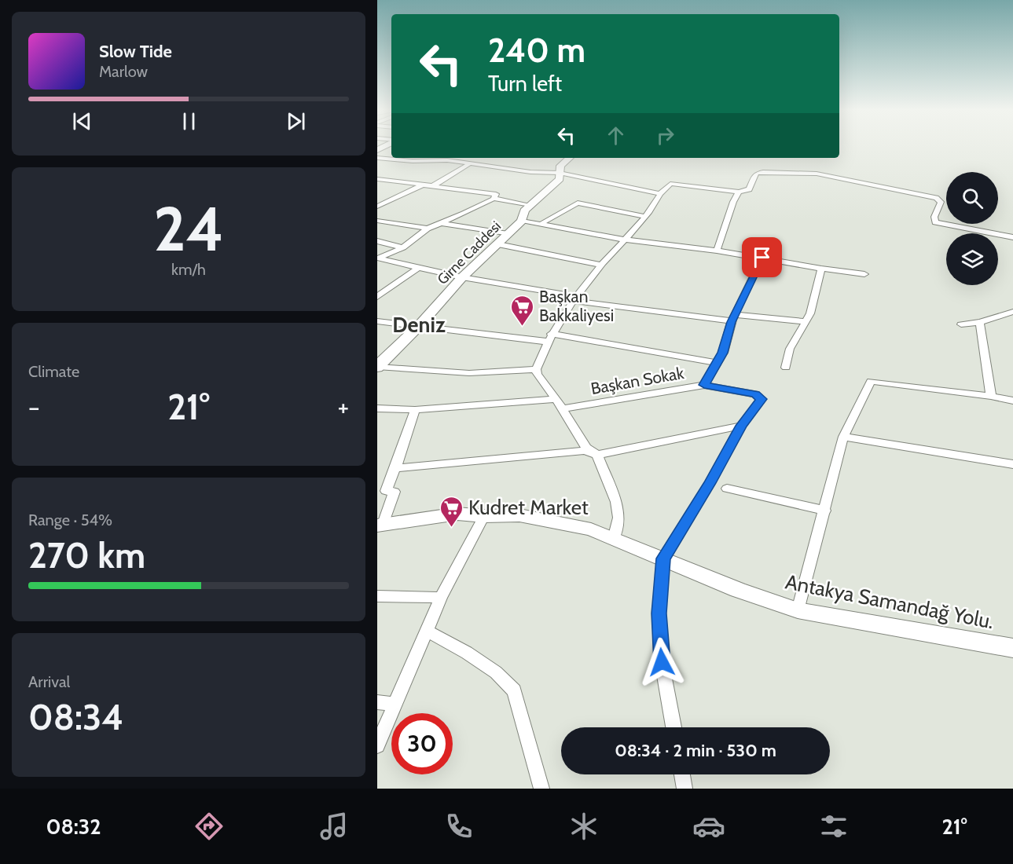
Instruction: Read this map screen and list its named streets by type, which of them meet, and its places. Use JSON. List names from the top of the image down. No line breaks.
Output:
{"streets":{"street":["Girne Caddesi","Başkan Sokak","Antakya Samandağ Yolu."]},"districts":["Deniz"],"places":{"supermarket":["Başkan Bakkaliyesi","Kudret Market"]},"page":{"turn":["240 m","Turn left"],"song":["Slow Tide","Marlow"],"tile":[["24","km/h"],"Climate",["Range · 54%","270 km"],["Arrival","08:34"]],"heat":["−","21°","+"],"limit":"30","trip":"08:34 · 2 min · 530 m","tabs":["08:32","21°"]}}
